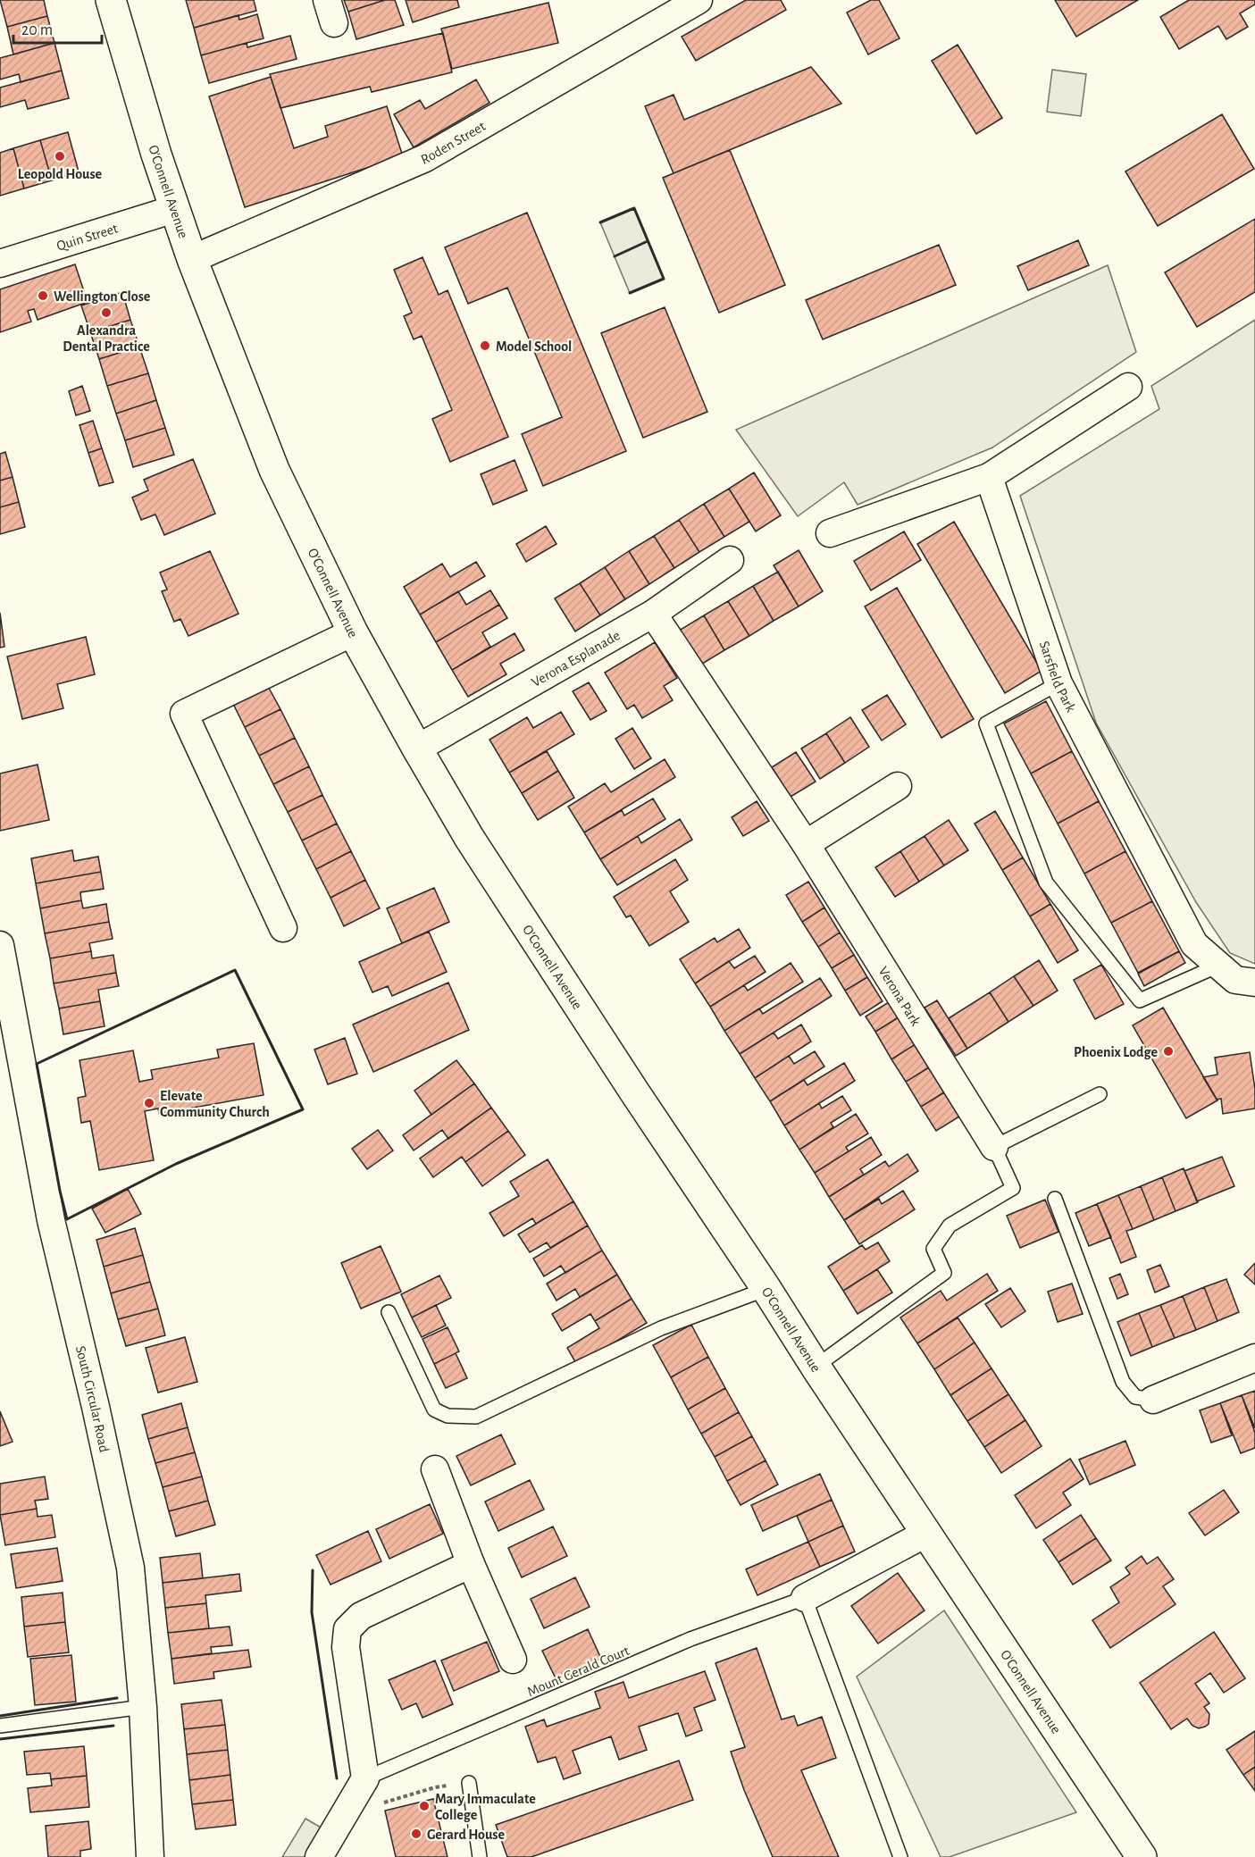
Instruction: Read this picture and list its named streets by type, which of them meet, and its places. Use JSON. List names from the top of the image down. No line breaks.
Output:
{"streets":{"main road":["O'Connell Avenue"],"street":["Roden Street","Quin Street","Verona Esplanade","Sarsfield Park","Verona Park","South Circular Road"],"lane":["Mount Gerald Court"]},"crossings":[["Roden Street","O'Connell Avenue"],["O'Connell Avenue","Quin Street"],["O'Connell Avenue","Verona Esplanade"],["O'Connell Avenue","Verona Park"],["Verona Esplanade","Verona Park"]],"places":["Leopold House","Wellington Close","Alexandra Dental Practice","Model School","Phoenix Lodge","Elevate Community Church","Mary Immaculate College","Gerard House"],"scale_bar":"20 m"}
